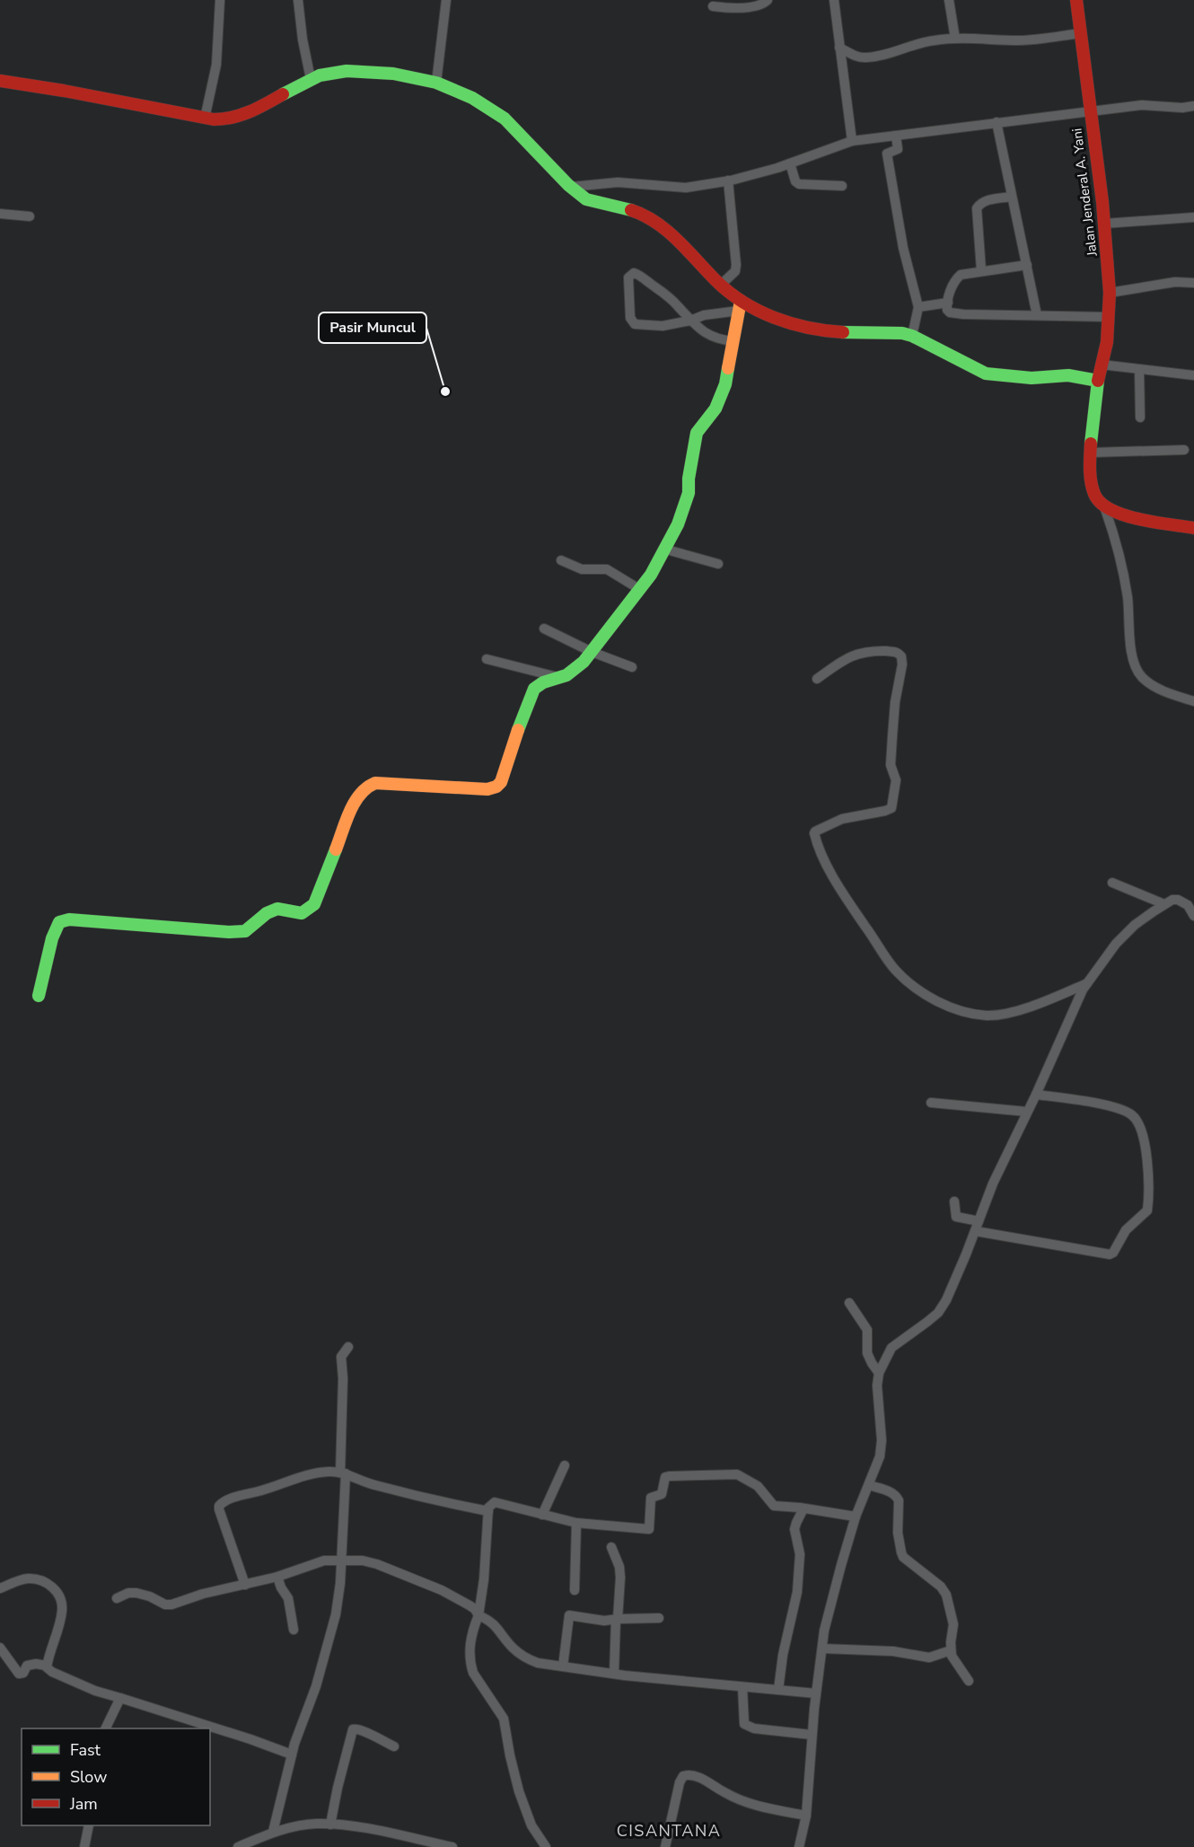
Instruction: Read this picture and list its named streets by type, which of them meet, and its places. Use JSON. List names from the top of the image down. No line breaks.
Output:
{"streets":{"main road":["Jalan Jenderal A. Yani"]},"districts":["CISANTANA"],"places":["Pasir Muncul"],"legend":["Fast","Slow","Jam"]}
